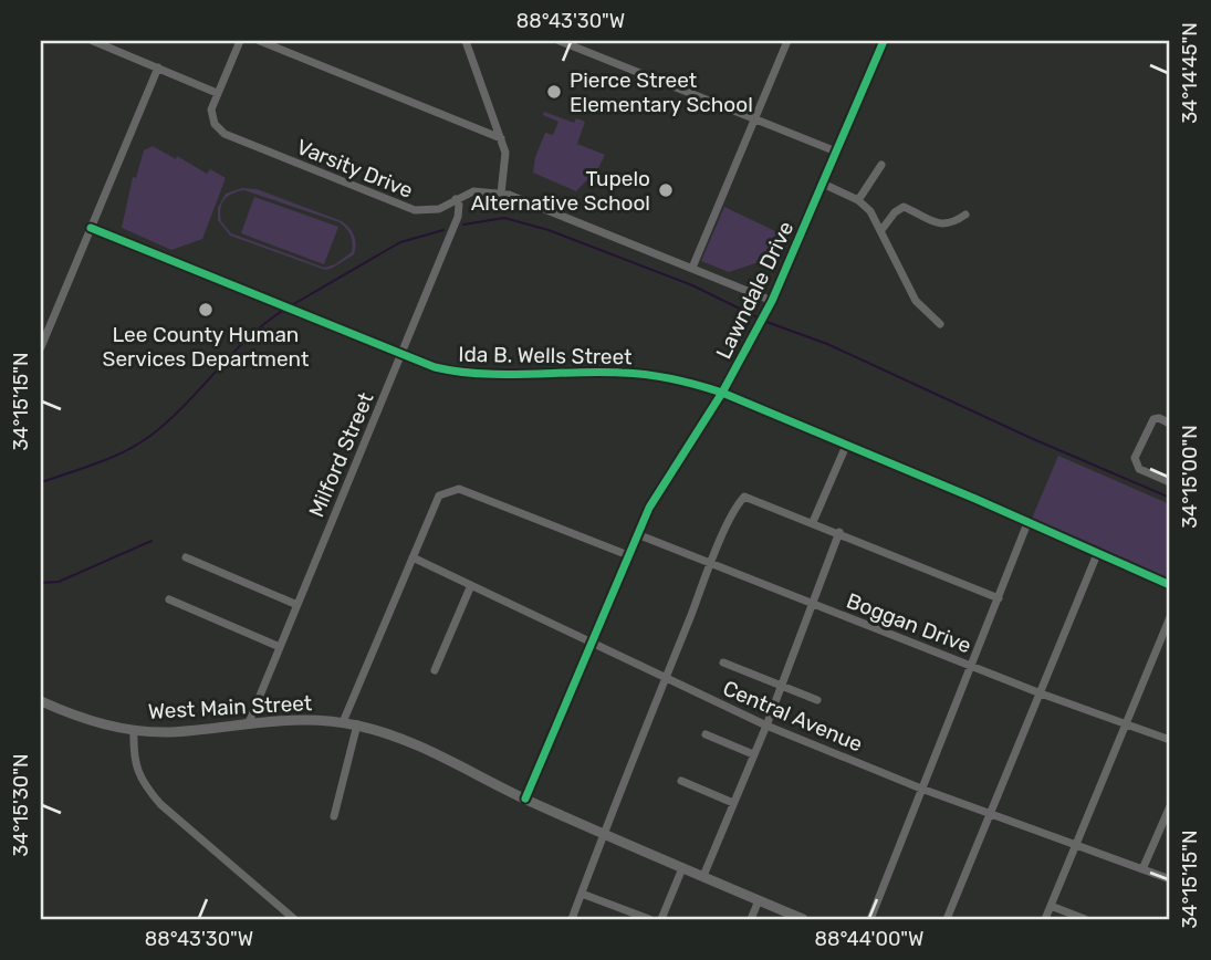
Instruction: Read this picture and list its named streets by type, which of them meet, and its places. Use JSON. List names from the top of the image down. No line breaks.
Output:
{"streets":{"main road":["West Main Street"],"street":["Varsity Drive","Lawndale Drive","Ida B. Wells Street","Milford Street","Boggan Drive","Central Avenue"]},"crossings":[["Varsity Drive","Lawndale Drive"],["Varsity Drive","Milford Street"],["Lawndale Drive","Ida B. Wells Street"],["Lawndale Drive","Boggan Drive"],["Lawndale Drive","West Main Street"],["Lawndale Drive","Central Avenue"],["Ida B. Wells Street","Milford Street"],["Milford Street","West Main Street"]],"places":["Pierce Street Elementary School","Tupelo Alternative School","Lee County Human Services Department"],"coordinates":["88°43'30\"W","34°14'45\"N","34°15'15\"N","34°15'00\"N","34°15'30\"N","88°44'00\"W"]}
